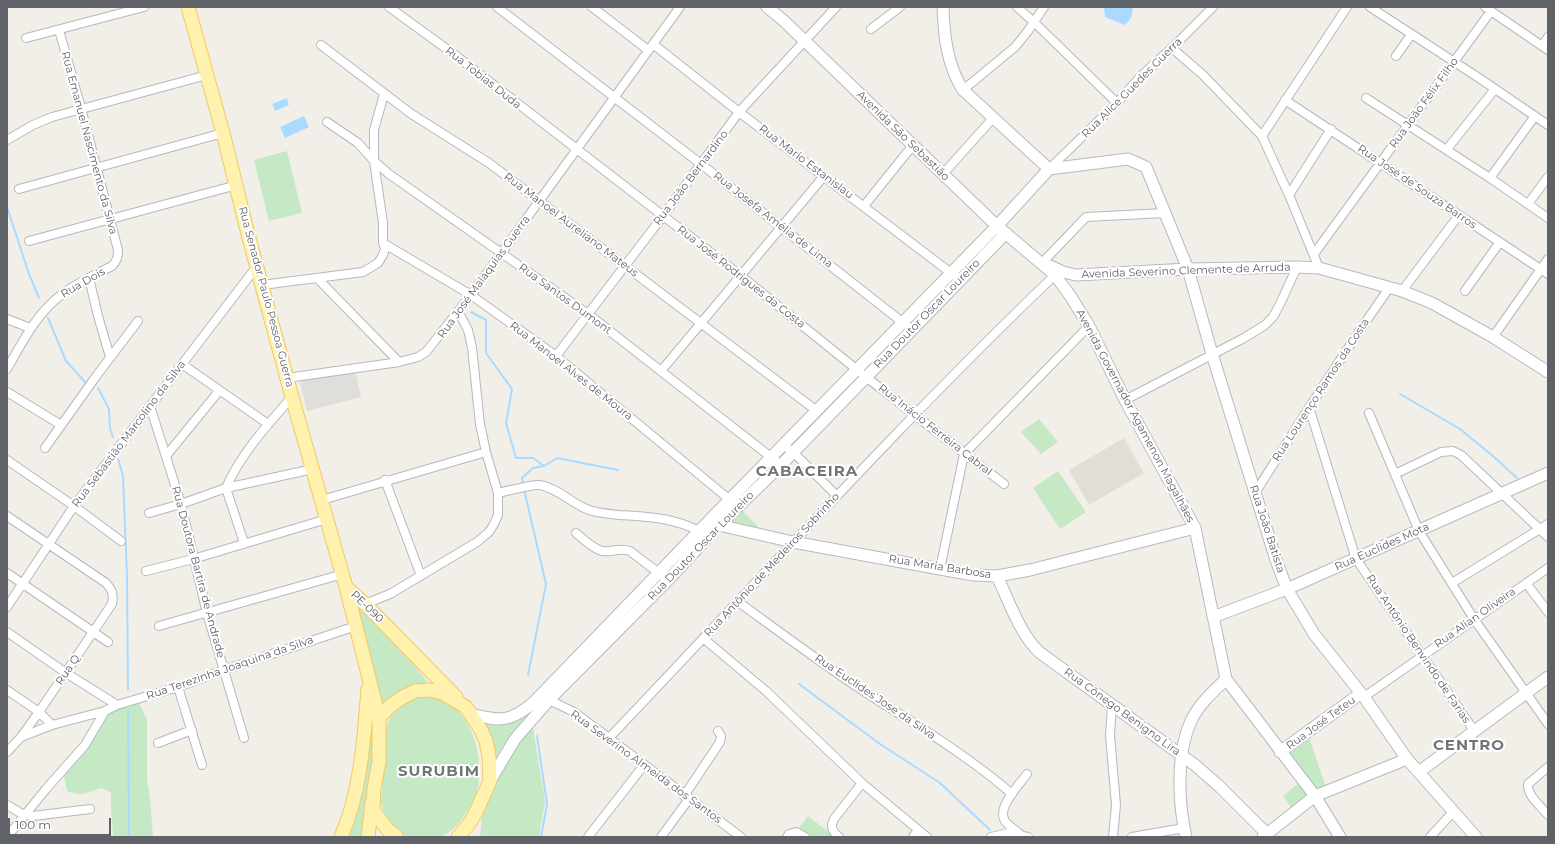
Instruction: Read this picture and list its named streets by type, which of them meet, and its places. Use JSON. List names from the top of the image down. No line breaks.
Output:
{"streets":{"main road":["Avenida São Sebastião","Avenida Severino Clemente de Arruda","Rua Senador Paulo Pessoa Guerra","Rua Doutor Oscar Loureiro","Avenida Governador Agamenon Magalhães","Rua João Batista","Rua Euclides Mota","Rua Maria Barbosa","PE-090","Rua Cônego Benigno Lira","Rua José Teteu"],"street":["Rua Tobias Duda","Rua Alice Guedes Guerra","Rua João Félix Filho","Rua Emanuel Nascimento da Silva","Rua Mario Estanislau","Rua João Bernardino","Rua José de Souza Barros","Rua Josefa Amélia de Lima","Rua Manoel Aureliano Mateus","Rua José Malaquias Guerra","Rua José Rodrigues da Costa","Rua Dois","Rua Santos Dumont","Rua Manoel Alves de Moura","Rua Lourenço Ramos da Costa","Rua Inácio Ferreira Cabral","Rua Sebastião Marcolino da Silva","Rua Antônio de Medeiros Sobrinho","Rua Doutora Bartira de Andrade","Rua Alian Oliveira","Rua Antônio Benvindo de Farias","Rua Terezinha Joaquina da Silva","Rua Q","Rua Euclides Jose da Silva","Rua Severino Almeida dos Santos"]},"crossings":[["Rua Tobias Duda","Rua José Malaquias Guerra"],["Rua Tobias Duda","Rua José Rodrigues da Costa"],["Rua Alice Guedes Guerra","Rua Doutor Oscar Loureiro"],["Rua Alice Guedes Guerra","Rua João Batista"],["Rua João Félix Filho","Rua José de Souza Barros"],["Avenida São Sebastião","Rua João Bernardino"],["Avenida São Sebastião","Avenida Severino Clemente de Arruda"],["Avenida São Sebastião","Rua Doutor Oscar Loureiro"],["Avenida São Sebastião","Avenida Governador Agamenon Magalhães"],["Rua Emanuel Nascimento da Silva","Rua Dois"],["Rua Mario Estanislau","Rua João Bernardino"],["Rua Mario Estanislau","Rua José Malaquias Guerra"],["Rua Mario Estanislau","Rua Doutor Oscar Loureiro"],["Rua João Bernardino","Rua Josefa Amélia de Lima"],["Rua João Bernardino","Rua Manoel Aureliano Mateus"],["Rua João Bernardino","Rua José Rodrigues da Costa"],["Rua João Bernardino","Rua Santos Dumont"],["Rua João Bernardino","Rua Manoel Alves de Moura"],["Rua Josefa Amélia de Lima","Rua José Malaquias Guerra"],["Rua Josefa Amélia de Lima","Rua Doutor Oscar Loureiro"],["Rua Manoel Aureliano Mateus","Rua José Malaquias Guerra"],["Rua Manoel Aureliano Mateus","Rua Doutor Oscar Loureiro"],["Avenida Severino Clemente de Arruda","Rua Lourenço Ramos da Costa"],["Avenida Severino Clemente de Arruda","Avenida Governador Agamenon Magalhães"],["Avenida Severino Clemente de Arruda","Rua João Batista"],["Rua José Malaquias Guerra","Rua José Rodrigues da Costa"],["Rua José Malaquias Guerra","Rua Senador Paulo Pessoa Guerra"],["Rua José Malaquias Guerra","Rua Santos Dumont"],["Rua José Malaquias Guerra","Rua Manoel Alves de Moura"],["Rua José Rodrigues da Costa","Rua Doutor Oscar Loureiro"],["Rua José Rodrigues da Costa","Rua Inácio Ferreira Cabral"],["Rua Senador Paulo Pessoa Guerra","Rua Sebastião Marcolino da Silva"],["Rua Senador Paulo Pessoa Guerra","PE-090"],["Rua Santos Dumont","Rua Doutor Oscar Loureiro"],["Rua Doutor Oscar Loureiro","Rua Manoel Alves de Moura"],["Rua Doutor Oscar Loureiro","Rua Inácio Ferreira Cabral"],["Rua Doutor Oscar Loureiro","Rua João Batista"],["Rua Doutor Oscar Loureiro","Rua Maria Barbosa"],["Rua Doutor Oscar Loureiro","PE-090"],["Rua Doutor Oscar Loureiro","Rua Severino Almeida dos Santos"],["Rua Lourenço Ramos da Costa","Rua João Batista"],["Rua Lourenço Ramos da Costa","Rua Antônio Benvindo de Farias"],["Avenida Governador Agamenon Magalhães","Rua Euclides Mota"],["Avenida Governador Agamenon Magalhães","Rua Antônio de Medeiros Sobrinho"],["Avenida Governador Agamenon Magalhães","Rua Maria Barbosa"],["Avenida Governador Agamenon Magalhães","Rua José Teteu"],["Rua Inácio Ferreira Cabral","Rua Antônio de Medeiros Sobrinho"],["Rua Sebastião Marcolino da Silva","Rua Doutora Bartira de Andrade"],["Rua Sebastião Marcolino da Silva","Rua Q"],["Rua João Batista","Rua Euclides Mota"],["Rua João Batista","Rua Alian Oliveira"],["Rua João Batista","Rua José Teteu"],["Rua Euclides Mota","Rua Antônio Benvindo de Farias"],["Rua Antônio de Medeiros Sobrinho","Rua Maria Barbosa"],["Rua Antônio de Medeiros Sobrinho","Rua Euclides Jose da Silva"],["Rua Antônio de Medeiros Sobrinho","Rua Severino Almeida dos Santos"],["Rua Maria Barbosa","Rua Cônego Benigno Lira"],["Rua Doutora Bartira de Andrade","Rua Terezinha Joaquina da Silva"],["PE-090","Rua Terezinha Joaquina da Silva"],["Rua Alian Oliveira","Rua Antônio Benvindo de Farias"],["Rua Alian Oliveira","Rua José Teteu"],["Rua Terezinha Joaquina da Silva","Rua Q"]],"districts":["CABACEIRA","CENTRO","SURUBIM"],"scale_bar":"100 m"}
